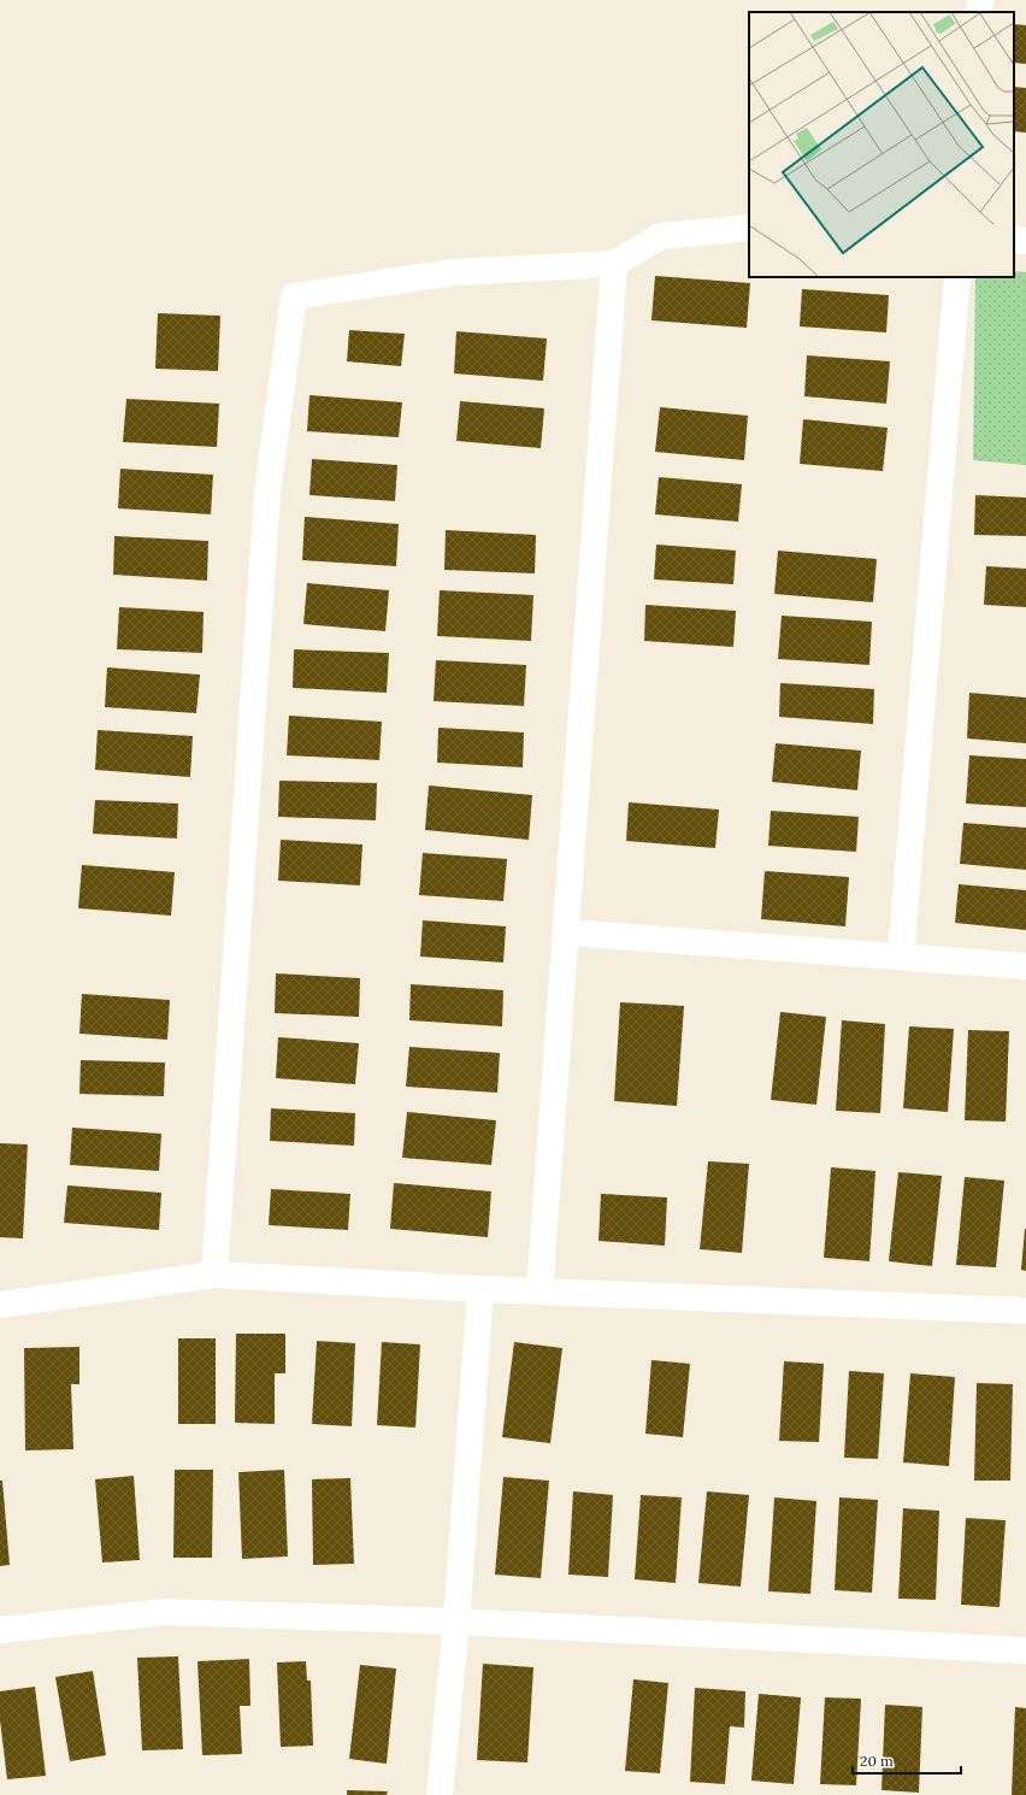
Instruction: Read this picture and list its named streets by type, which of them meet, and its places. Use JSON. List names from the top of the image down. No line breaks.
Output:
{"scale_bar":"20 m"}
